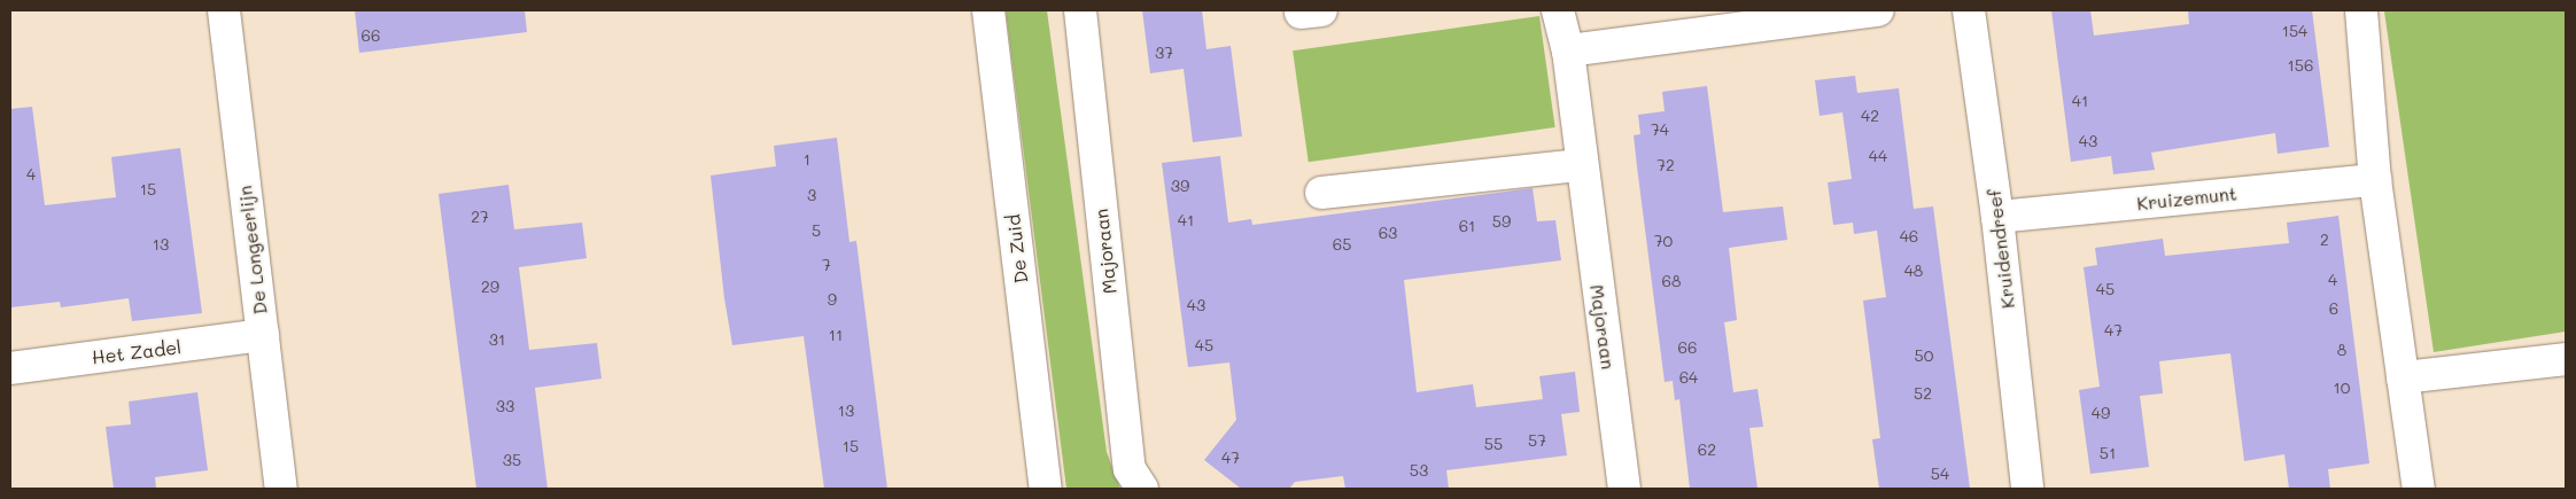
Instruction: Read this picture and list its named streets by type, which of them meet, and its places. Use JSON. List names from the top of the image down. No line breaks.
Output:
{"streets":{"street":["Kruizemunt","De Zuid","Kruidendreef","De Longeerlijn","Majoraan","Het Zadel"]},"crossings":[["Kruizemunt","Kruidendreef"],["De Longeerlijn","Het Zadel"]],"house_numbers":["154","66","37","156","41","42","74","43","44","1","72","4","39","15","3","27","41","59","61","5","63","46","2","70","13","65","7","48","4","68","29","45","9","43","6","47","11","31","45","66","8","50","64","10","52","33","13","49","57","55","15","62","51","47","35","53","54"]}
